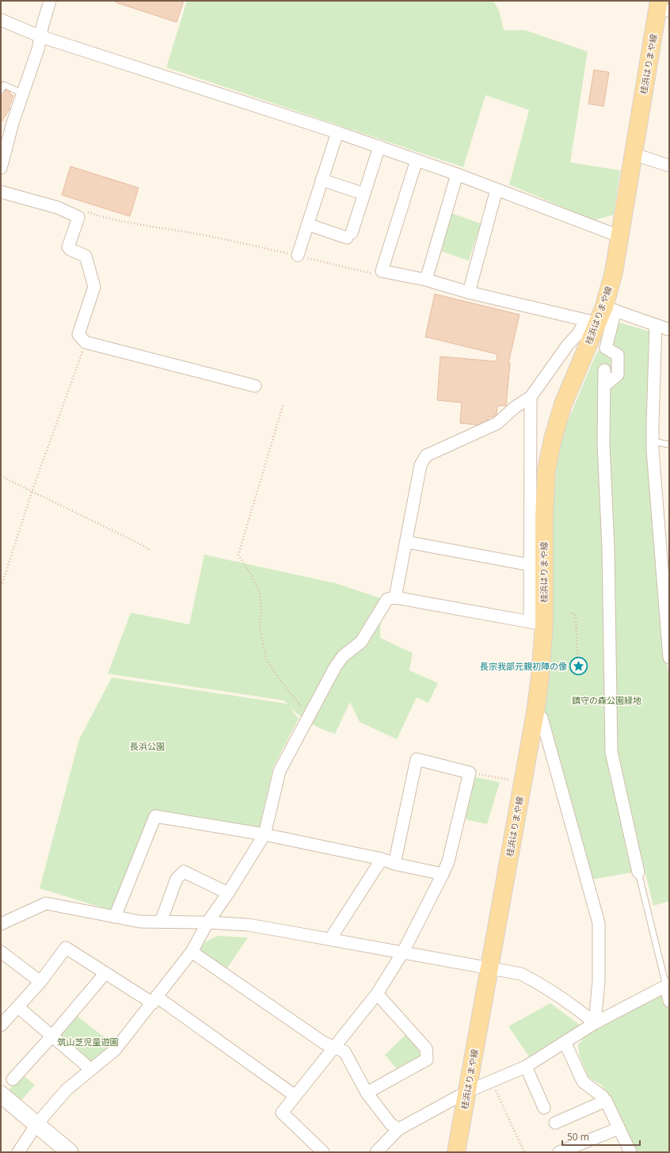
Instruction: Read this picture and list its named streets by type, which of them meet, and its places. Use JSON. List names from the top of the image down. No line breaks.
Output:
{"streets":{"main road":["桂浜はりまや線"]},"parks":["鎮守の森公園緑地","長浜公園","筑山芝児童遊園"],"places":{"place":["長宗我部元親初陣の像"]},"scale_bar":"50 m"}
